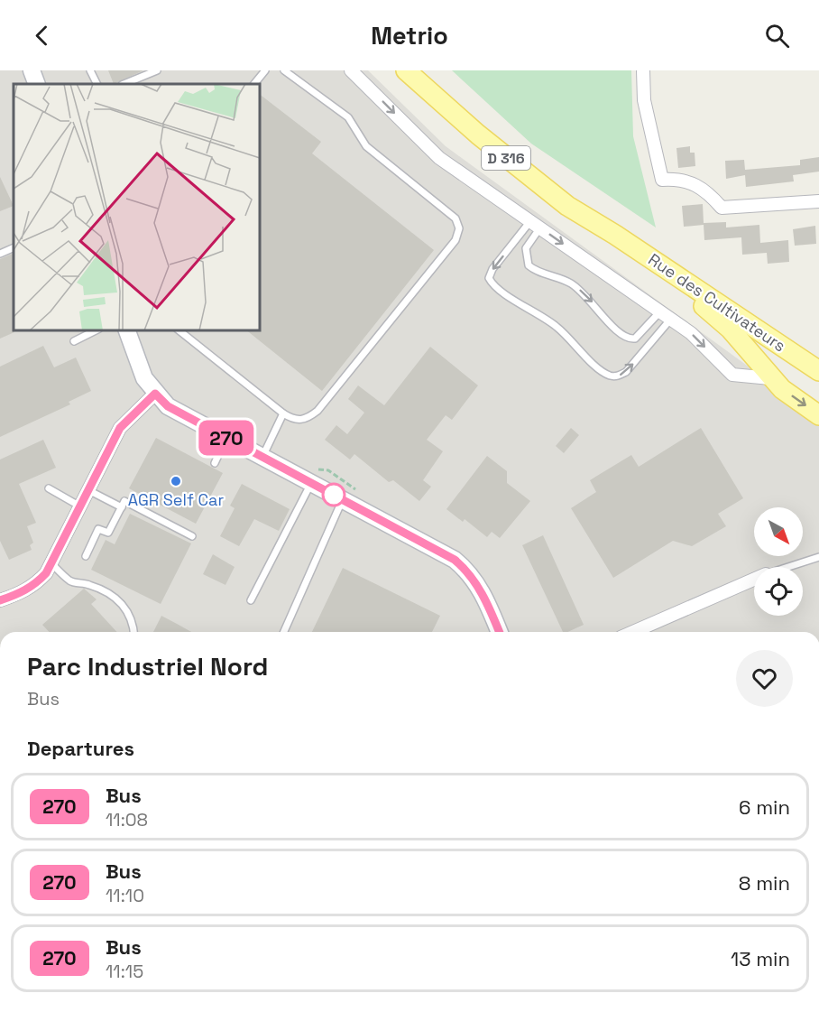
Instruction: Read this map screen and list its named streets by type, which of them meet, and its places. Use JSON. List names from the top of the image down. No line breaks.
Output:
{"streets":{"main road":["D 316","Rue des Cultivateurs"]},"places":["AGR Self Car"],"lines":["bus line 270"],"north":"bottom right","page":{"header":"Metrio","on_map":"270","heading":[["Parc Industriel Nord","Bus"],"Departures"],"list":[{"mark":"270","name":"Bus","note":"11:08","value":"6 min"},{"mark":"270","name":"Bus","note":"11:10","value":"8 min"},{"mark":"270","name":"Bus","note":"11:15","value":"13 min"}]}}
